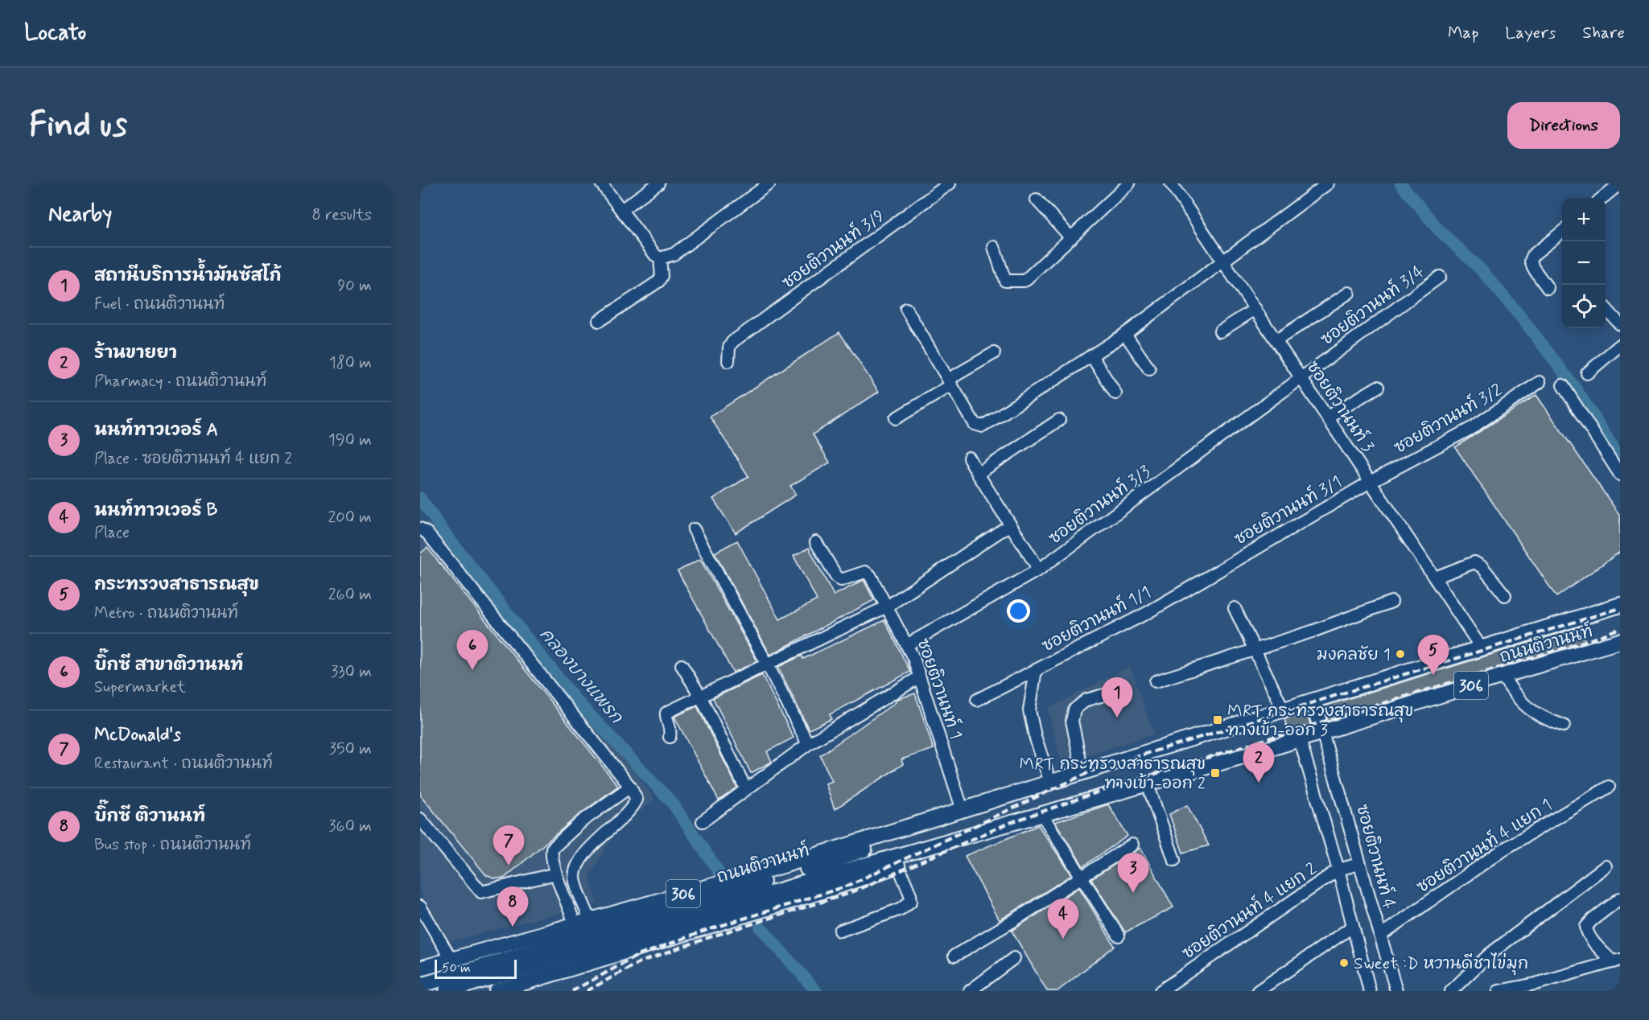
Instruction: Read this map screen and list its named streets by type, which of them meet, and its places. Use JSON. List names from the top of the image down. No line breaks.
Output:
{"streets":{"main road":["ถนนติวานนท์","306"],"street":["ซอยติวานนท์ 3/9","ซอยติวานนท์ 3/4","ซอยติวานนท์ 3","ซอยติวานนท์ 3/2","ซอยติวานนท์ 3/3","ซอยติวานนท์ 3/1","ซอยติวานนท์ 1/1","ซอยติวานนท์ 1","ซอยติวานนท์ 4 แยก 1","ซอยติวานนท์ 4","ซอยติวานนท์ 4 แยก 2"]},"crossings":[["ซอยติวานนท์ 3/4","ซอยติวานนท์ 3"],["ซอยติวานนท์ 3/4","ซอยติวานนท์ 3/3"],["ซอยติวานนท์ 3","ซอยติวานนท์ 3/2"],["ซอยติวานนท์ 3","ซอยติวานนท์ 3/3"],["ซอยติวานนท์ 3","ซอยติวานนท์ 3/1"],["ซอยติวานนท์ 3","ถนนติวานนท์"],["ซอยติวานนท์ 3/2","ซอยติวานนท์ 3/1"],["ซอยติวานนท์ 3/3","ซอยติวานนท์ 1"],["ซอยติวานนท์ 3/1","ซอยติวานนท์ 1/1"],["ซอยติวานนท์ 1/1","ถนนติวานนท์"],["ถนนติวานนท์","ซอยติวานนท์ 1"],["ถนนติวานนท์","ซอยติวานนท์ 4"],["ซอยติวานนท์ 4 แยก 1","ซอยติวานนท์ 4"],["ซอยติวานนท์ 4","ซอยติวานนท์ 4 แยก 2"]],"water":["คลองบางแพรก"],"places":{"other":["มงคลชัย 1","Sweet :D หวานดีชาไข่มุก"],"transit":["MRT กระทรวงสาธารณสุข ทางเข้า-ออก 3","MRT กระทรวงสาธารณสุข ทางเข้า-ออก 2"]},"scale_bar":"50 m","page":{"header":"Locato","nav":["Map","Layers","Share"],"buttons":"Directions","title":"Find us","heading":["Nearby","8 results"],"map_buttons":["+","−"],"list":[{"mark":"1","name":"สถานีบริการน้ำมันซัสโก้","note":"Fuel · ถนนติวานนท์","value":"90 m"},{"mark":"2","name":"ร้านขายยา","note":"Pharmacy · ถนนติวานนท์","value":"180 m"},{"mark":"3","name":"นนท์ทาวเวอร์ A","note":"Place · ซอยติวานนท์ 4 แยก 2","value":"190 m"},{"mark":"4","name":"นนท์ทาวเวอร์ B","note":"Place","value":"200 m"},{"mark":"5","name":"กระทรวงสาธารณสุข","note":"Metro · ถนนติวานนท์","value":"260 m"},{"mark":"6","name":"บิ๊กซี สาขาติวานนท์","note":"Supermarket","value":"330 m"},{"mark":"7","name":"McDonald's","note":"Restaurant · ถนนติวานนท์","value":"350 m"},{"mark":"8","name":"บิ๊กซี ติวานนท์","note":"Bus stop · ถนนติวานนท์","value":"360 m"}],"pins":["6","5","1","2","7","3","8","4"],"scale":"50 m"}}
